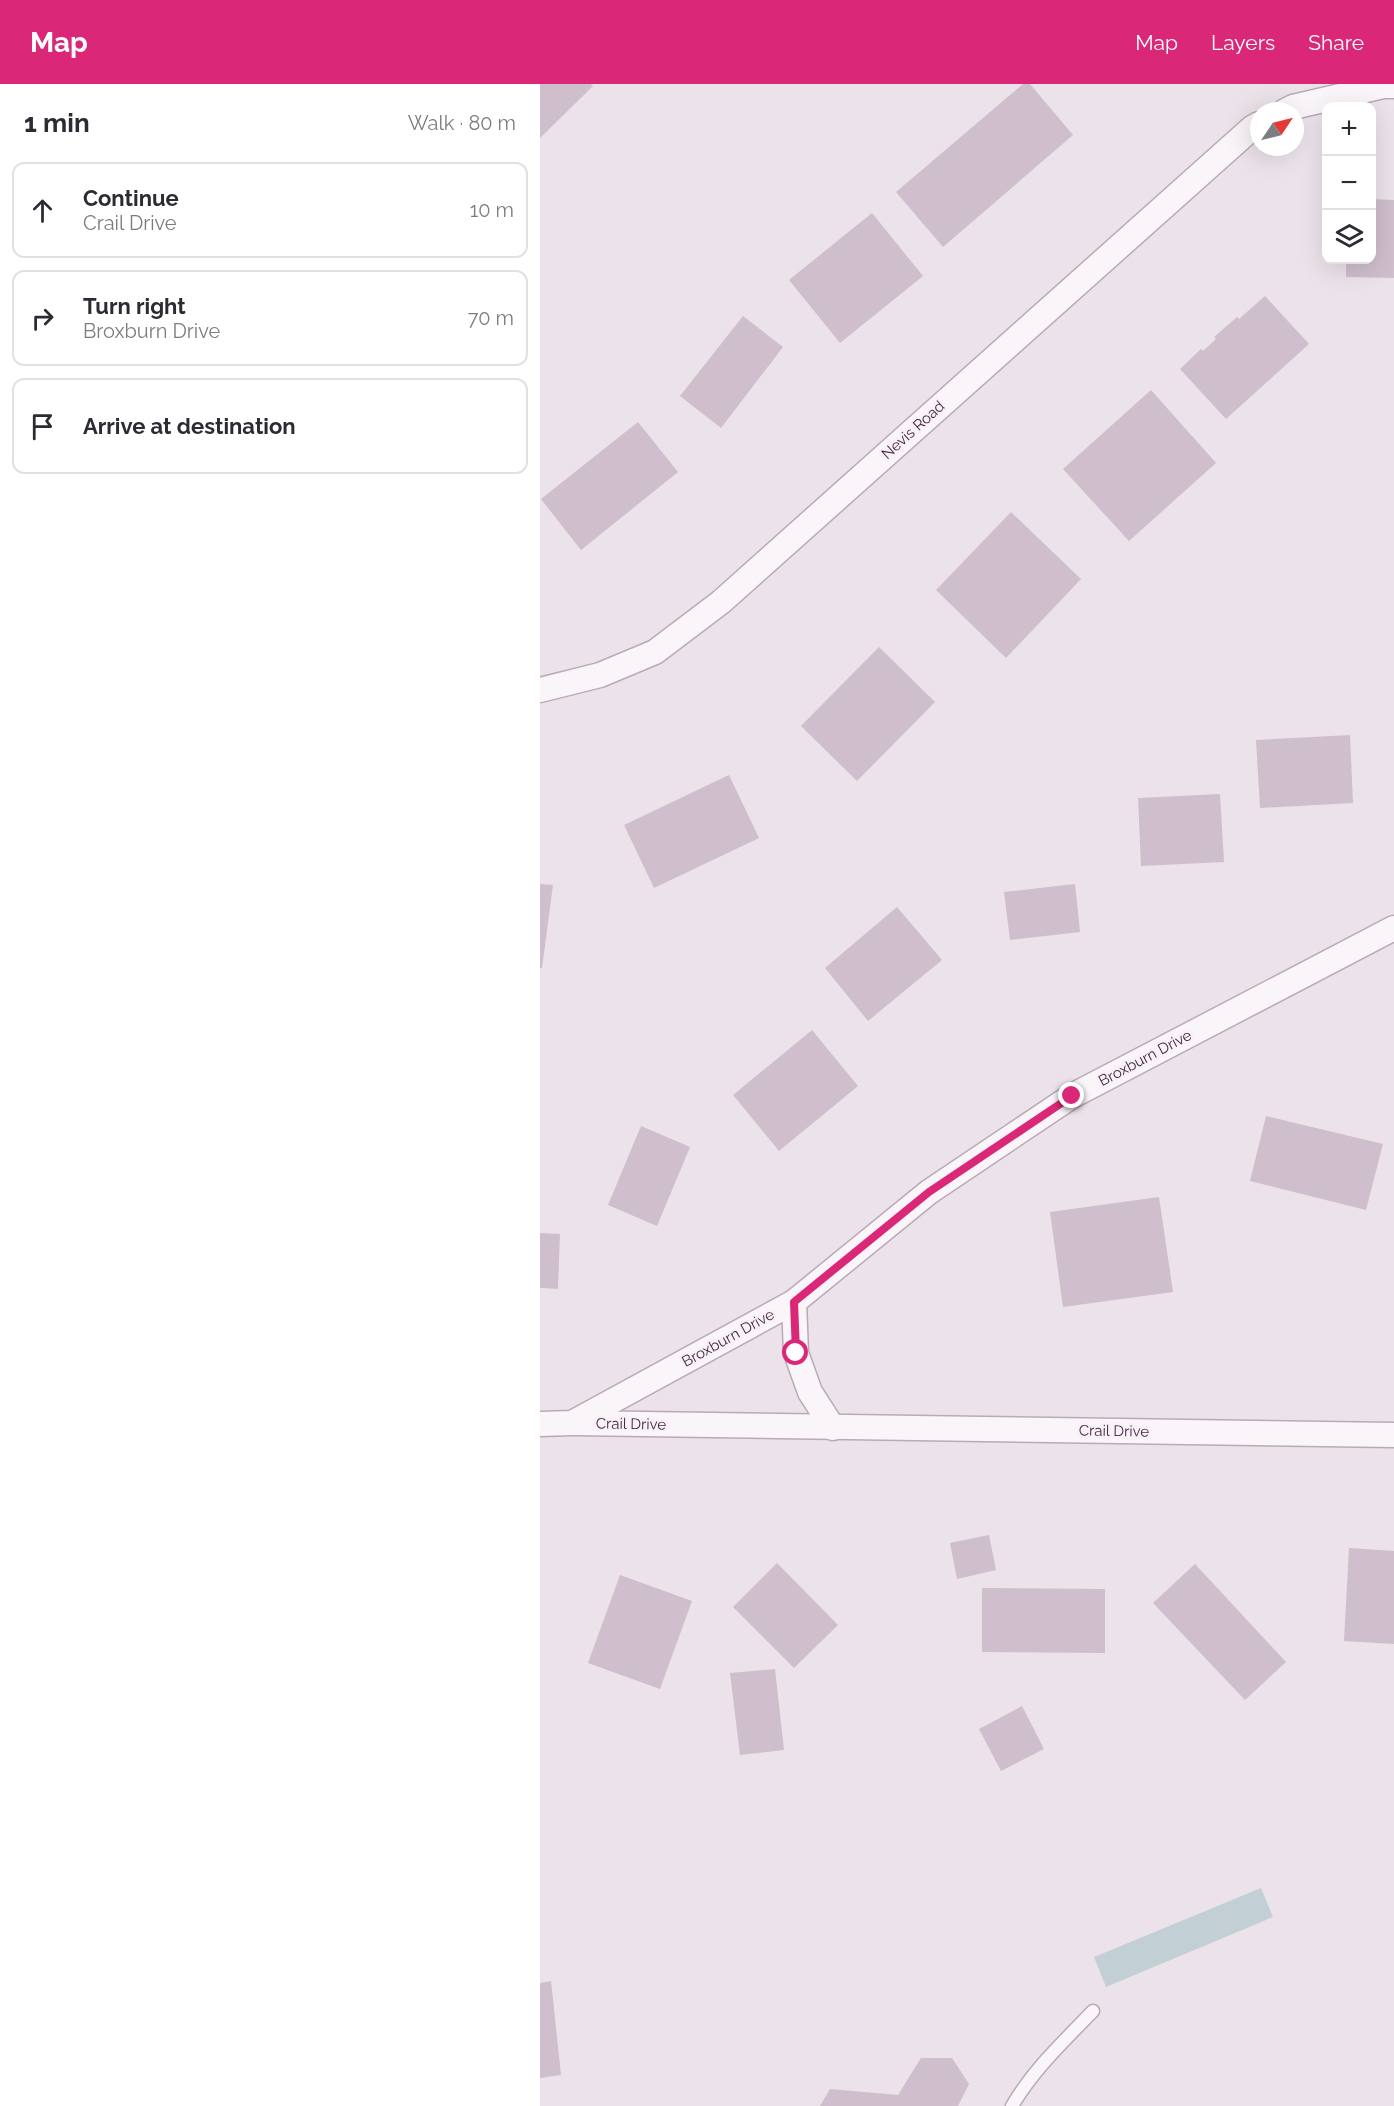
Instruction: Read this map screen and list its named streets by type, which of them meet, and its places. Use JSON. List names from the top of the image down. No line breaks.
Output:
{"streets":{"street":["Nevis Road","Broxburn Drive","Crail Drive"]},"crossings":[["Broxburn Drive","Crail Drive"]],"north":"top right","page":{"header":"Map","nav":["Map","Layers","Share"],"heading":["1 min","Walk · 80 m"],"map_buttons":["+","−"],"list":[["Continue","Crail Drive","10 m"],["Turn right","Broxburn Drive","70 m"],"Arrive at destination"]}}
